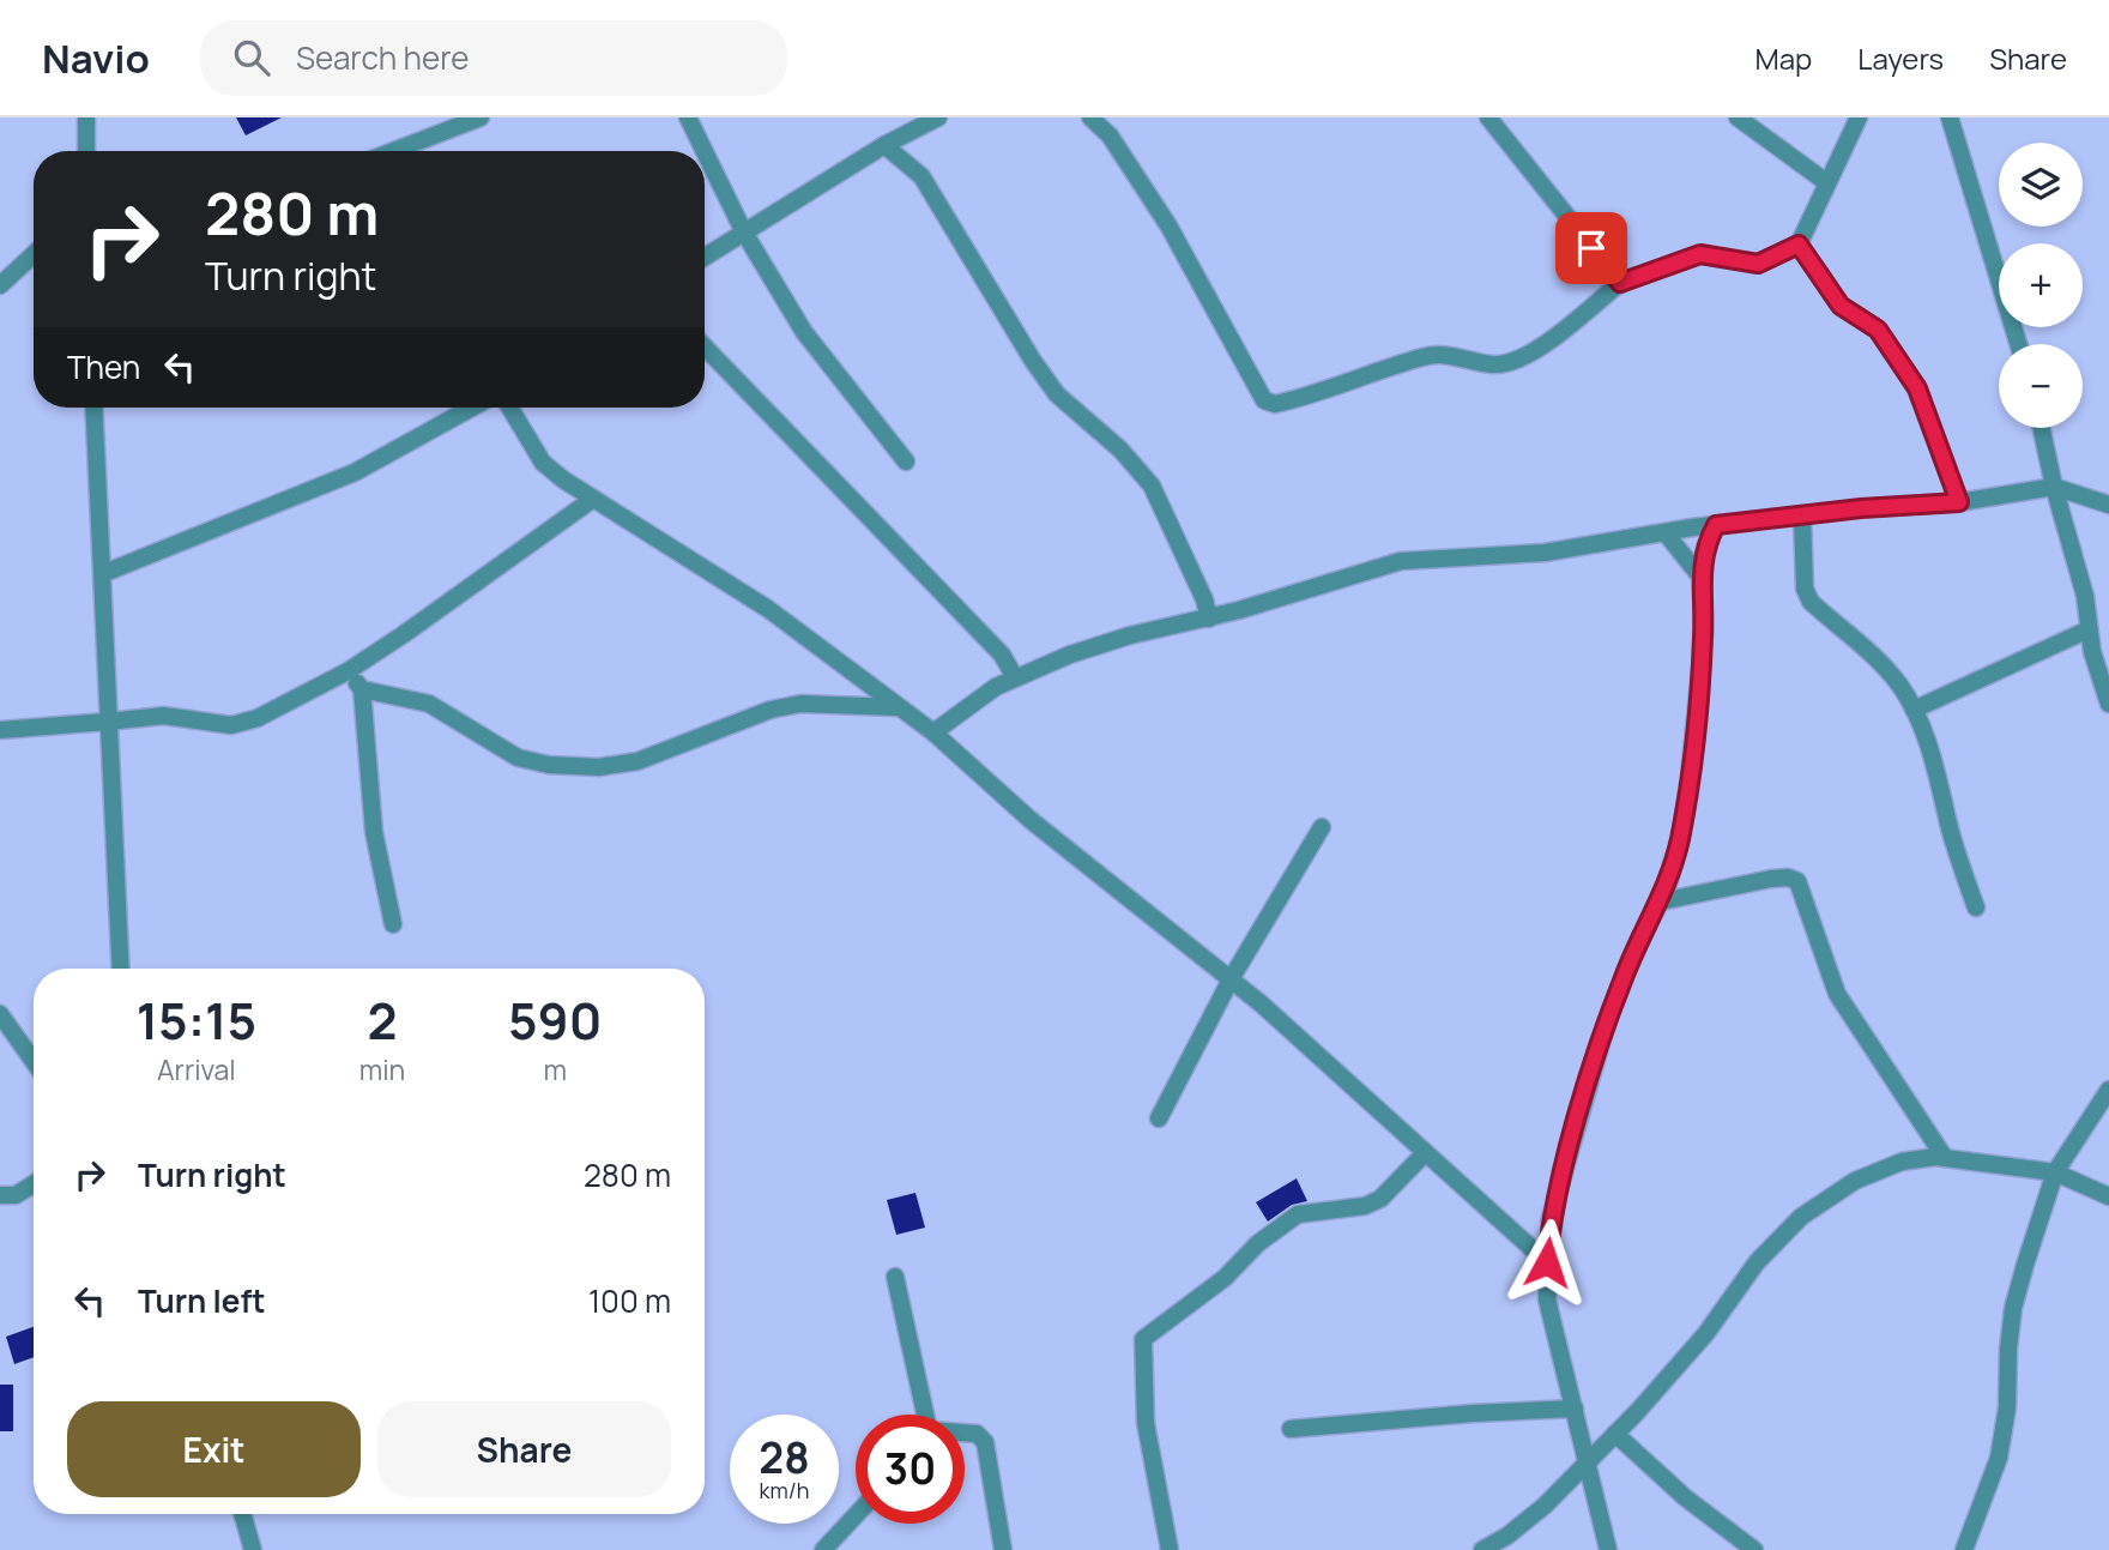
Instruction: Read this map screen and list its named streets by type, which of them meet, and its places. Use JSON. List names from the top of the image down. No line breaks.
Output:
{"page":{"header":"Navio","search":"Search here","nav":["Map","Layers","Share"],"map_buttons":["+","−"],"turn":["280 m","Turn right"],"then":"Then","eta":["15:15","Arrival","2","min","590","m"],"list":[{"name":"Turn right","value":"280 m"},{"name":"Turn left","value":"100 m"}],"buttons":["Exit","Share"],"speed":"28 km/h","limit":"30"}}
